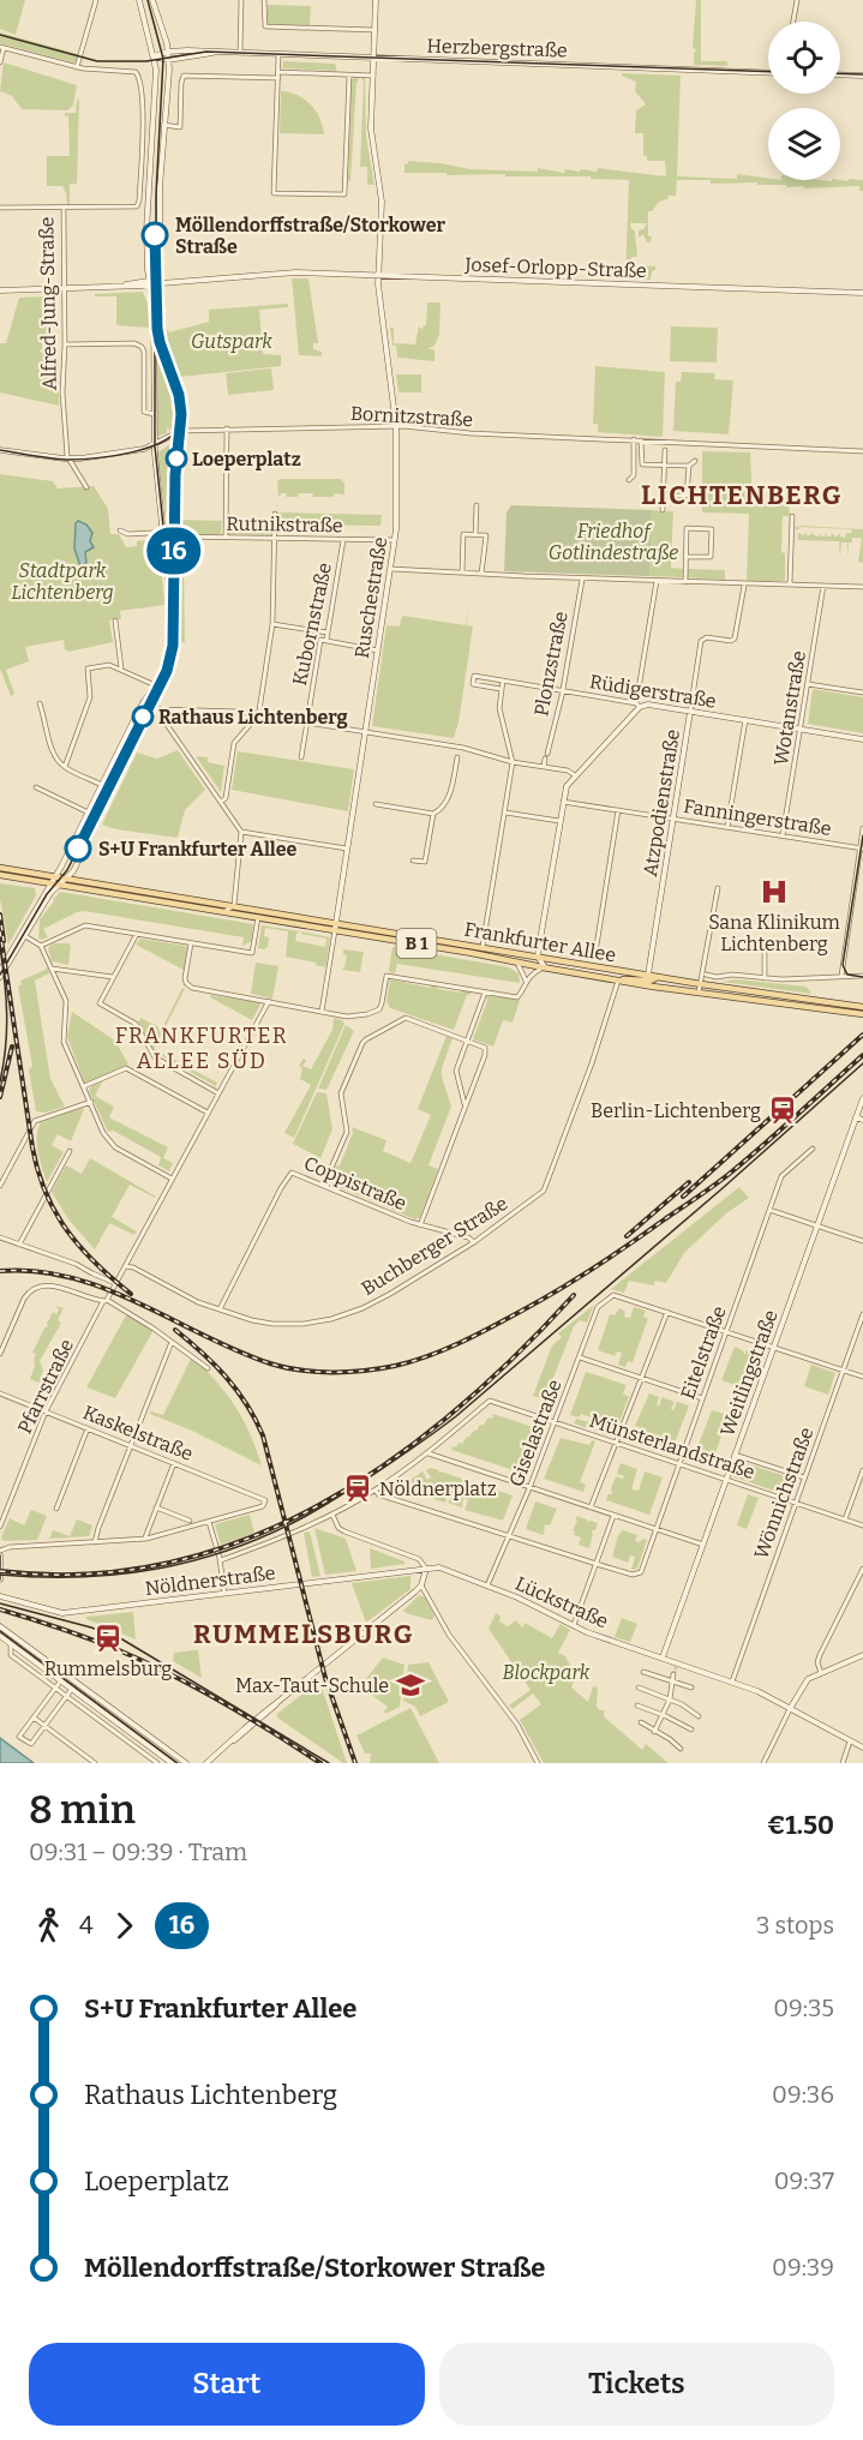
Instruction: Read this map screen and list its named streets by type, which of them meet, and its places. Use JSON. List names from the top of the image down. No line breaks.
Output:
{"streets":{"main road":["Frankfurter Allee","B 1"],"street":["Herzbergstraße","Josef-Orlopp-Straße","Alfred-Jung-Straße","Bornitzstraße","Rutnikstraße","Ruschestraße","Kubornstraße","Plonzstraße","Rüdigerstraße","Wotanstraße","Atzpodienstraße","Fanningerstraße","Coppistraße","Buchberger Straße","Eitelstraße","Weitlingstraße","Pfarrstraße","Kaskelstraße","Giselastraße","Münsterlandstraße","Wönnichstraße","Nöldnerstraße","Lückstraße"]},"crossings":[["Herzbergstraße","Ruschestraße"],["Josef-Orlopp-Straße","Alfred-Jung-Straße"],["Josef-Orlopp-Straße","Ruschestraße"],["Bornitzstraße","Ruschestraße"],["Rutnikstraße","Ruschestraße"],["Rutnikstraße","Kubornstraße"],["Ruschestraße","Frankfurter Allee"],["Plonzstraße","Rüdigerstraße"],["Rüdigerstraße","Wotanstraße"],["Rüdigerstraße","Atzpodienstraße"],["Wotanstraße","Fanningerstraße"],["Atzpodienstraße","Fanningerstraße"],["Atzpodienstraße","Frankfurter Allee"],["Frankfurter Allee","Buchberger Straße"],["Coppistraße","Buchberger Straße"],["Buchberger Straße","Pfarrstraße"],["Eitelstraße","Münsterlandstraße"],["Weitlingstraße","Münsterlandstraße"],["Weitlingstraße","Lückstraße"],["Pfarrstraße","Kaskelstraße"],["Giselastraße","Münsterlandstraße"],["Giselastraße","Lückstraße"],["Münsterlandstraße","Wönnichstraße"],["Wönnichstraße","Lückstraße"],["Nöldnerstraße","Lückstraße"]],"districts":["LICHTENBERG","FRANKFURTER ALLEE SÜD","RUMMELSBURG"],"parks":["Gutspark","Friedhof Gotlindestraße","Stadtpark Lichtenberg","Blockpark"],"places":{"other":["Möllendorffstraße/Storkower Straße","Loeperplatz","Rathaus Lichtenberg","S+U Frankfurter Allee"],"hospital":["Sana Klinikum Lichtenberg"],"station":["Berlin-Lichtenberg","Nöldnerplatz","Rummelsburg"],"school or university":["Max-Taut-Schule"]},"lines":["tram line 16"],"page":{"on_map":"16","heading":["8 min","09:31 – 09:39 · Tram","€1.50"],"legs":["4","16","3 stops"],"list":[{"name":"S+U Frankfurter Allee","value":"09:35"},{"name":"Rathaus Lichtenberg","value":"09:36"},{"name":"Loeperplatz","value":"09:37"},{"name":"Möllendorffstraße/Storkower Straße","value":"09:39"}],"buttons":["Start","Tickets"]}}
